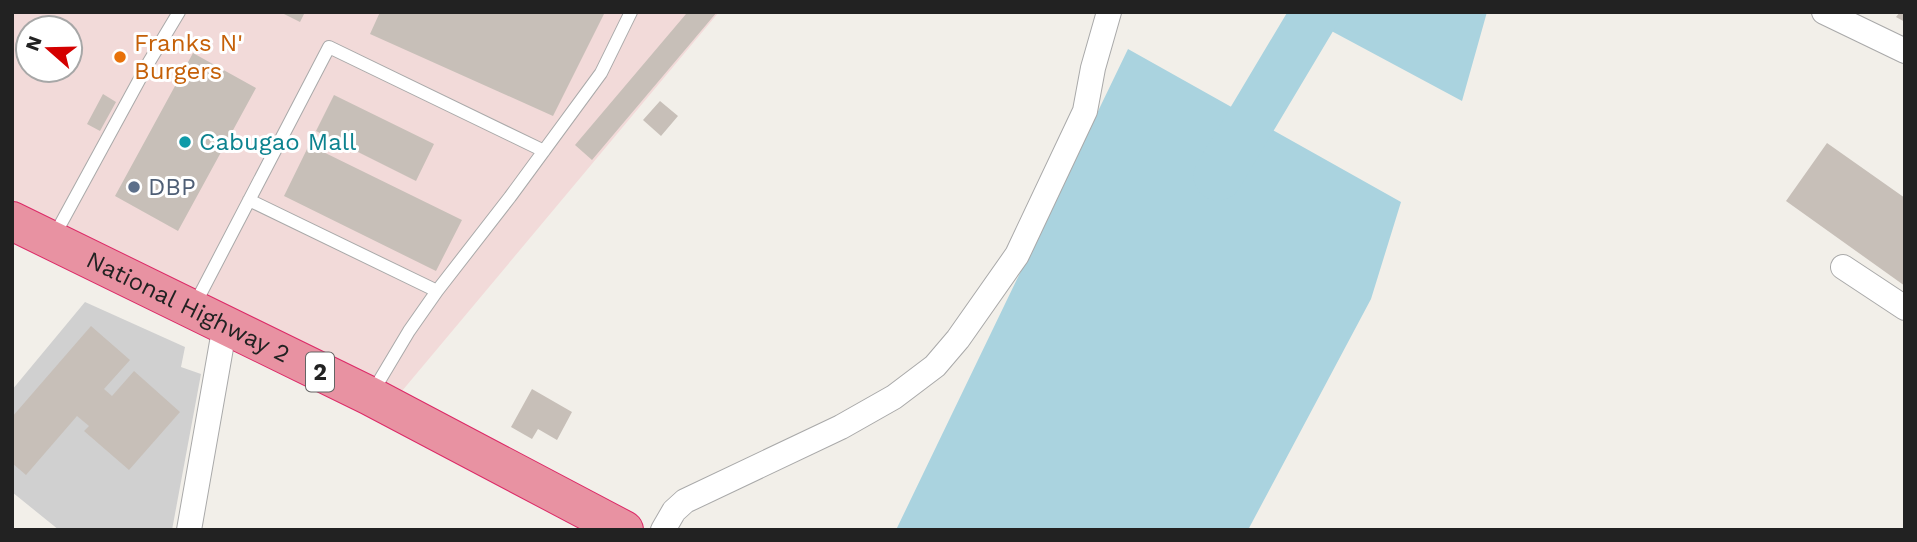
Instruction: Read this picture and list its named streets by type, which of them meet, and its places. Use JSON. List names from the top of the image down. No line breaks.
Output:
{"streets":{"highway":["National Highway 2","2"]},"places":["Franks N' Burgers","Cabugao Mall","DBP"],"north":"left"}
